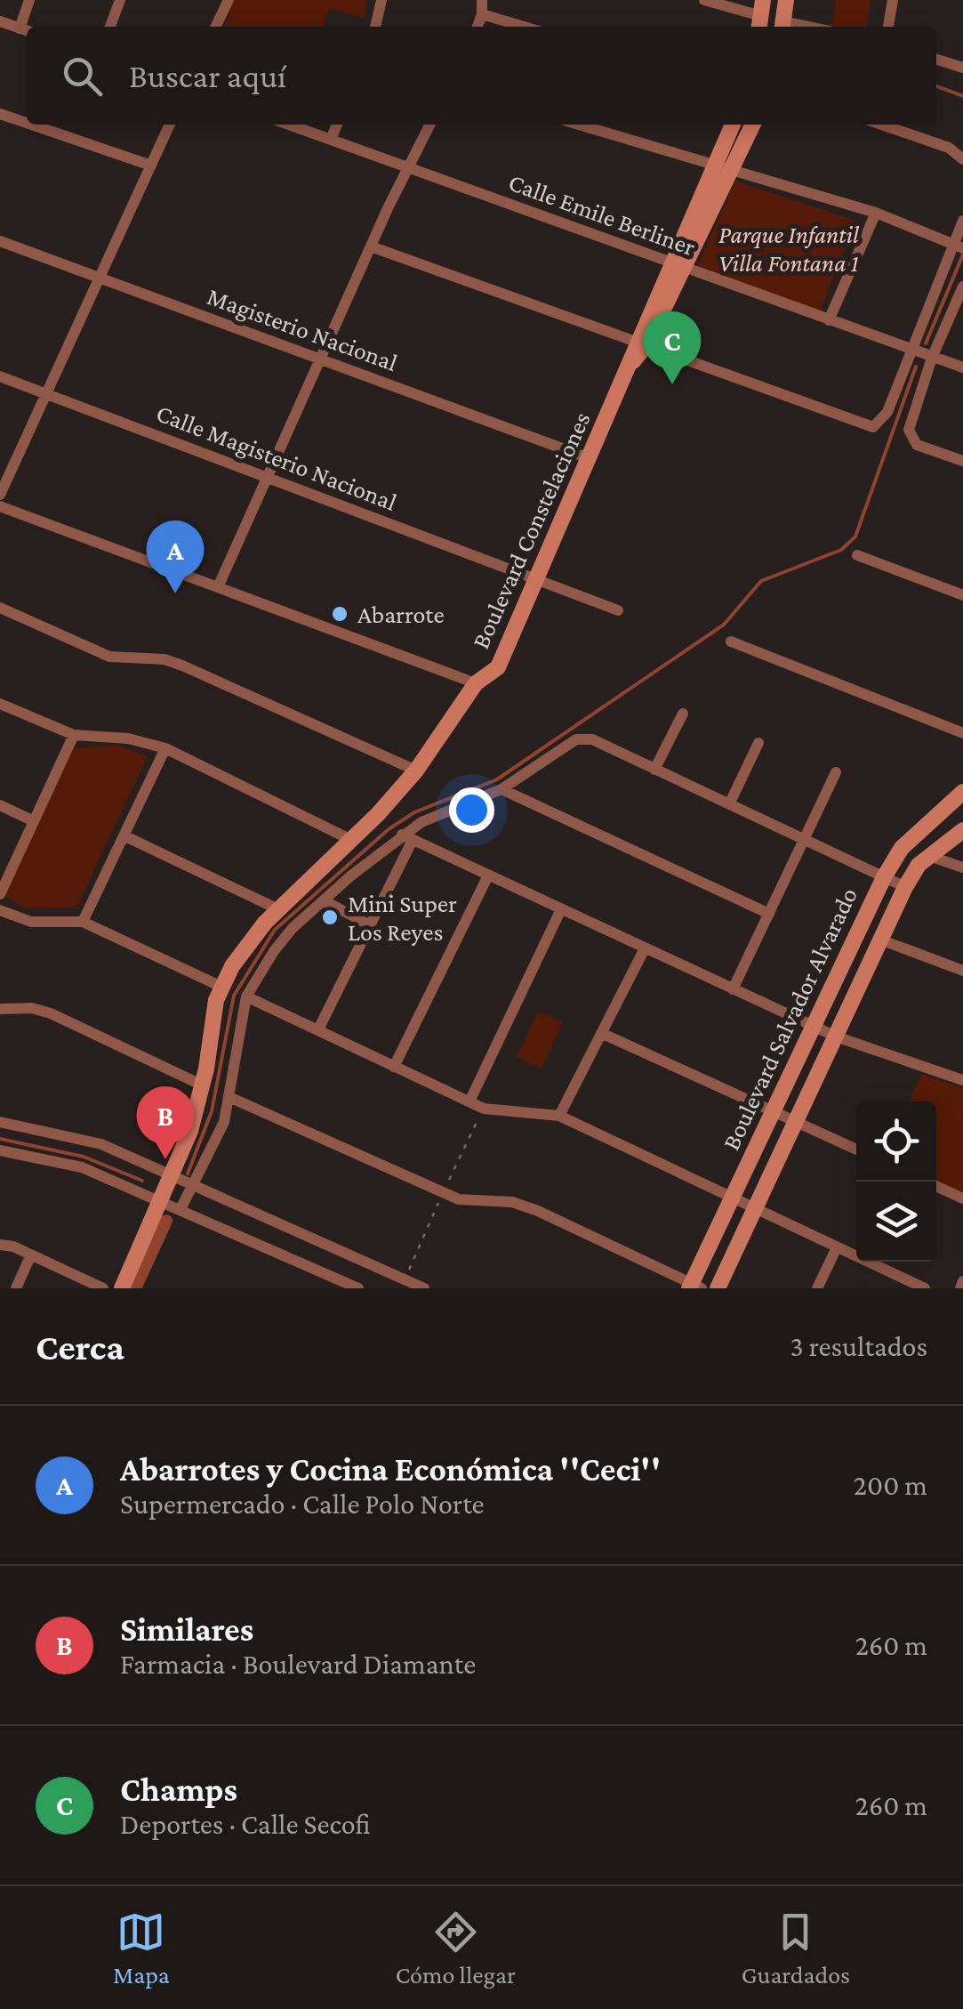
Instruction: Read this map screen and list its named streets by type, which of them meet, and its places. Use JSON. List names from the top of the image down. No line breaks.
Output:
{"streets":{"street":["Calle Emile Berliner","Magisterio Nacional","Calle Magisterio Nacional","Boulevard Constelaciones","Boulevard Salvador Alvarado"]},"crossings":[["Calle Emile Berliner","Boulevard Constelaciones"],["Magisterio Nacional","Boulevard Constelaciones"],["Calle Magisterio Nacional","Boulevard Constelaciones"]],"parks":["Parque Infantil Villa Fontana 1"],"places":["Abarrote","Mini Super Los Reyes"],"page":{"search":"Buscar aquí","pins":["C","A","B"],"heading":["Cerca","3 resultados"],"list":[{"mark":"A","name":"Abarrotes y Cocina Económica ''Ceci''","note":"Supermercado · Calle Polo Norte","value":"200 m"},{"mark":"B","name":"Similares","note":"Farmacia · Boulevard Diamante","value":"260 m"},{"mark":"C","name":"Champs","note":"Deportes · Calle Secofi","value":"260 m"}],"nav":["Mapa","Cómo llegar","Guardados"]}}
